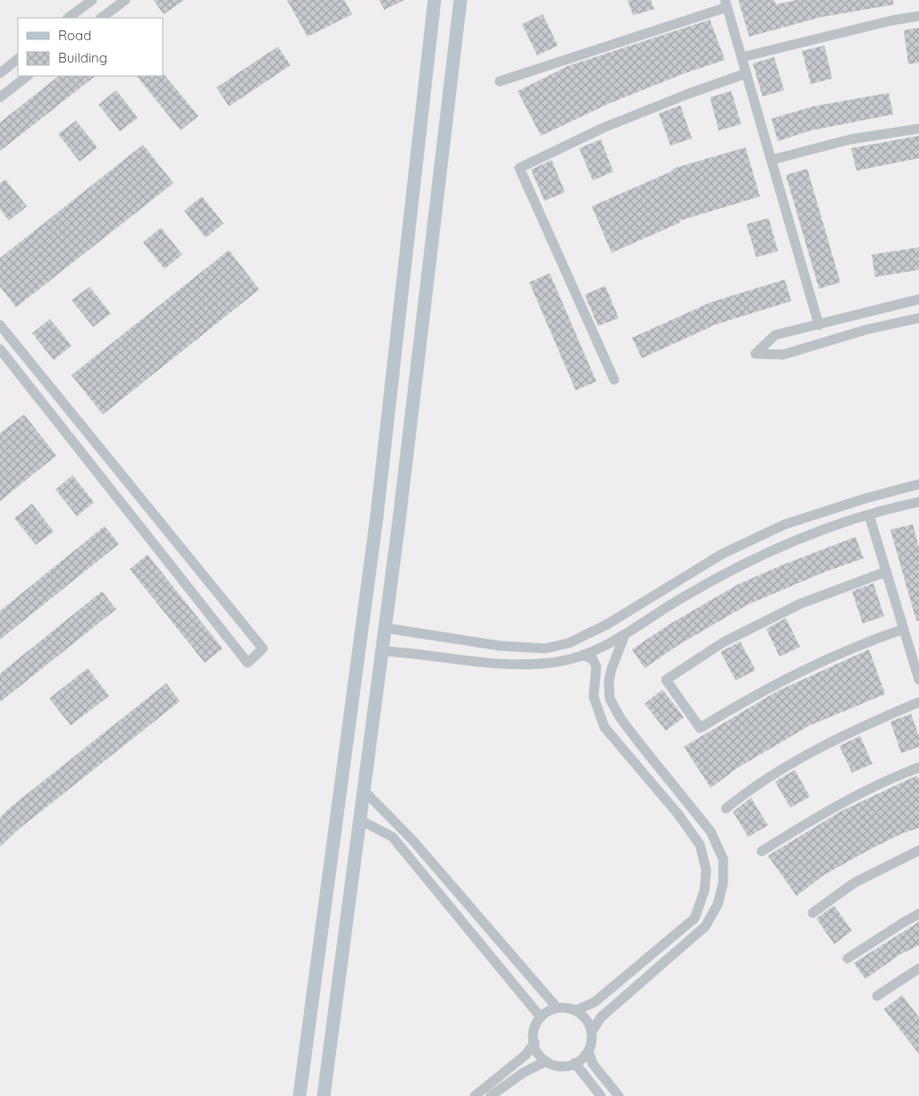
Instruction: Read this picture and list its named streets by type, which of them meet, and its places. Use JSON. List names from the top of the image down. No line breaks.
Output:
{"legend":["Road","Building"]}
